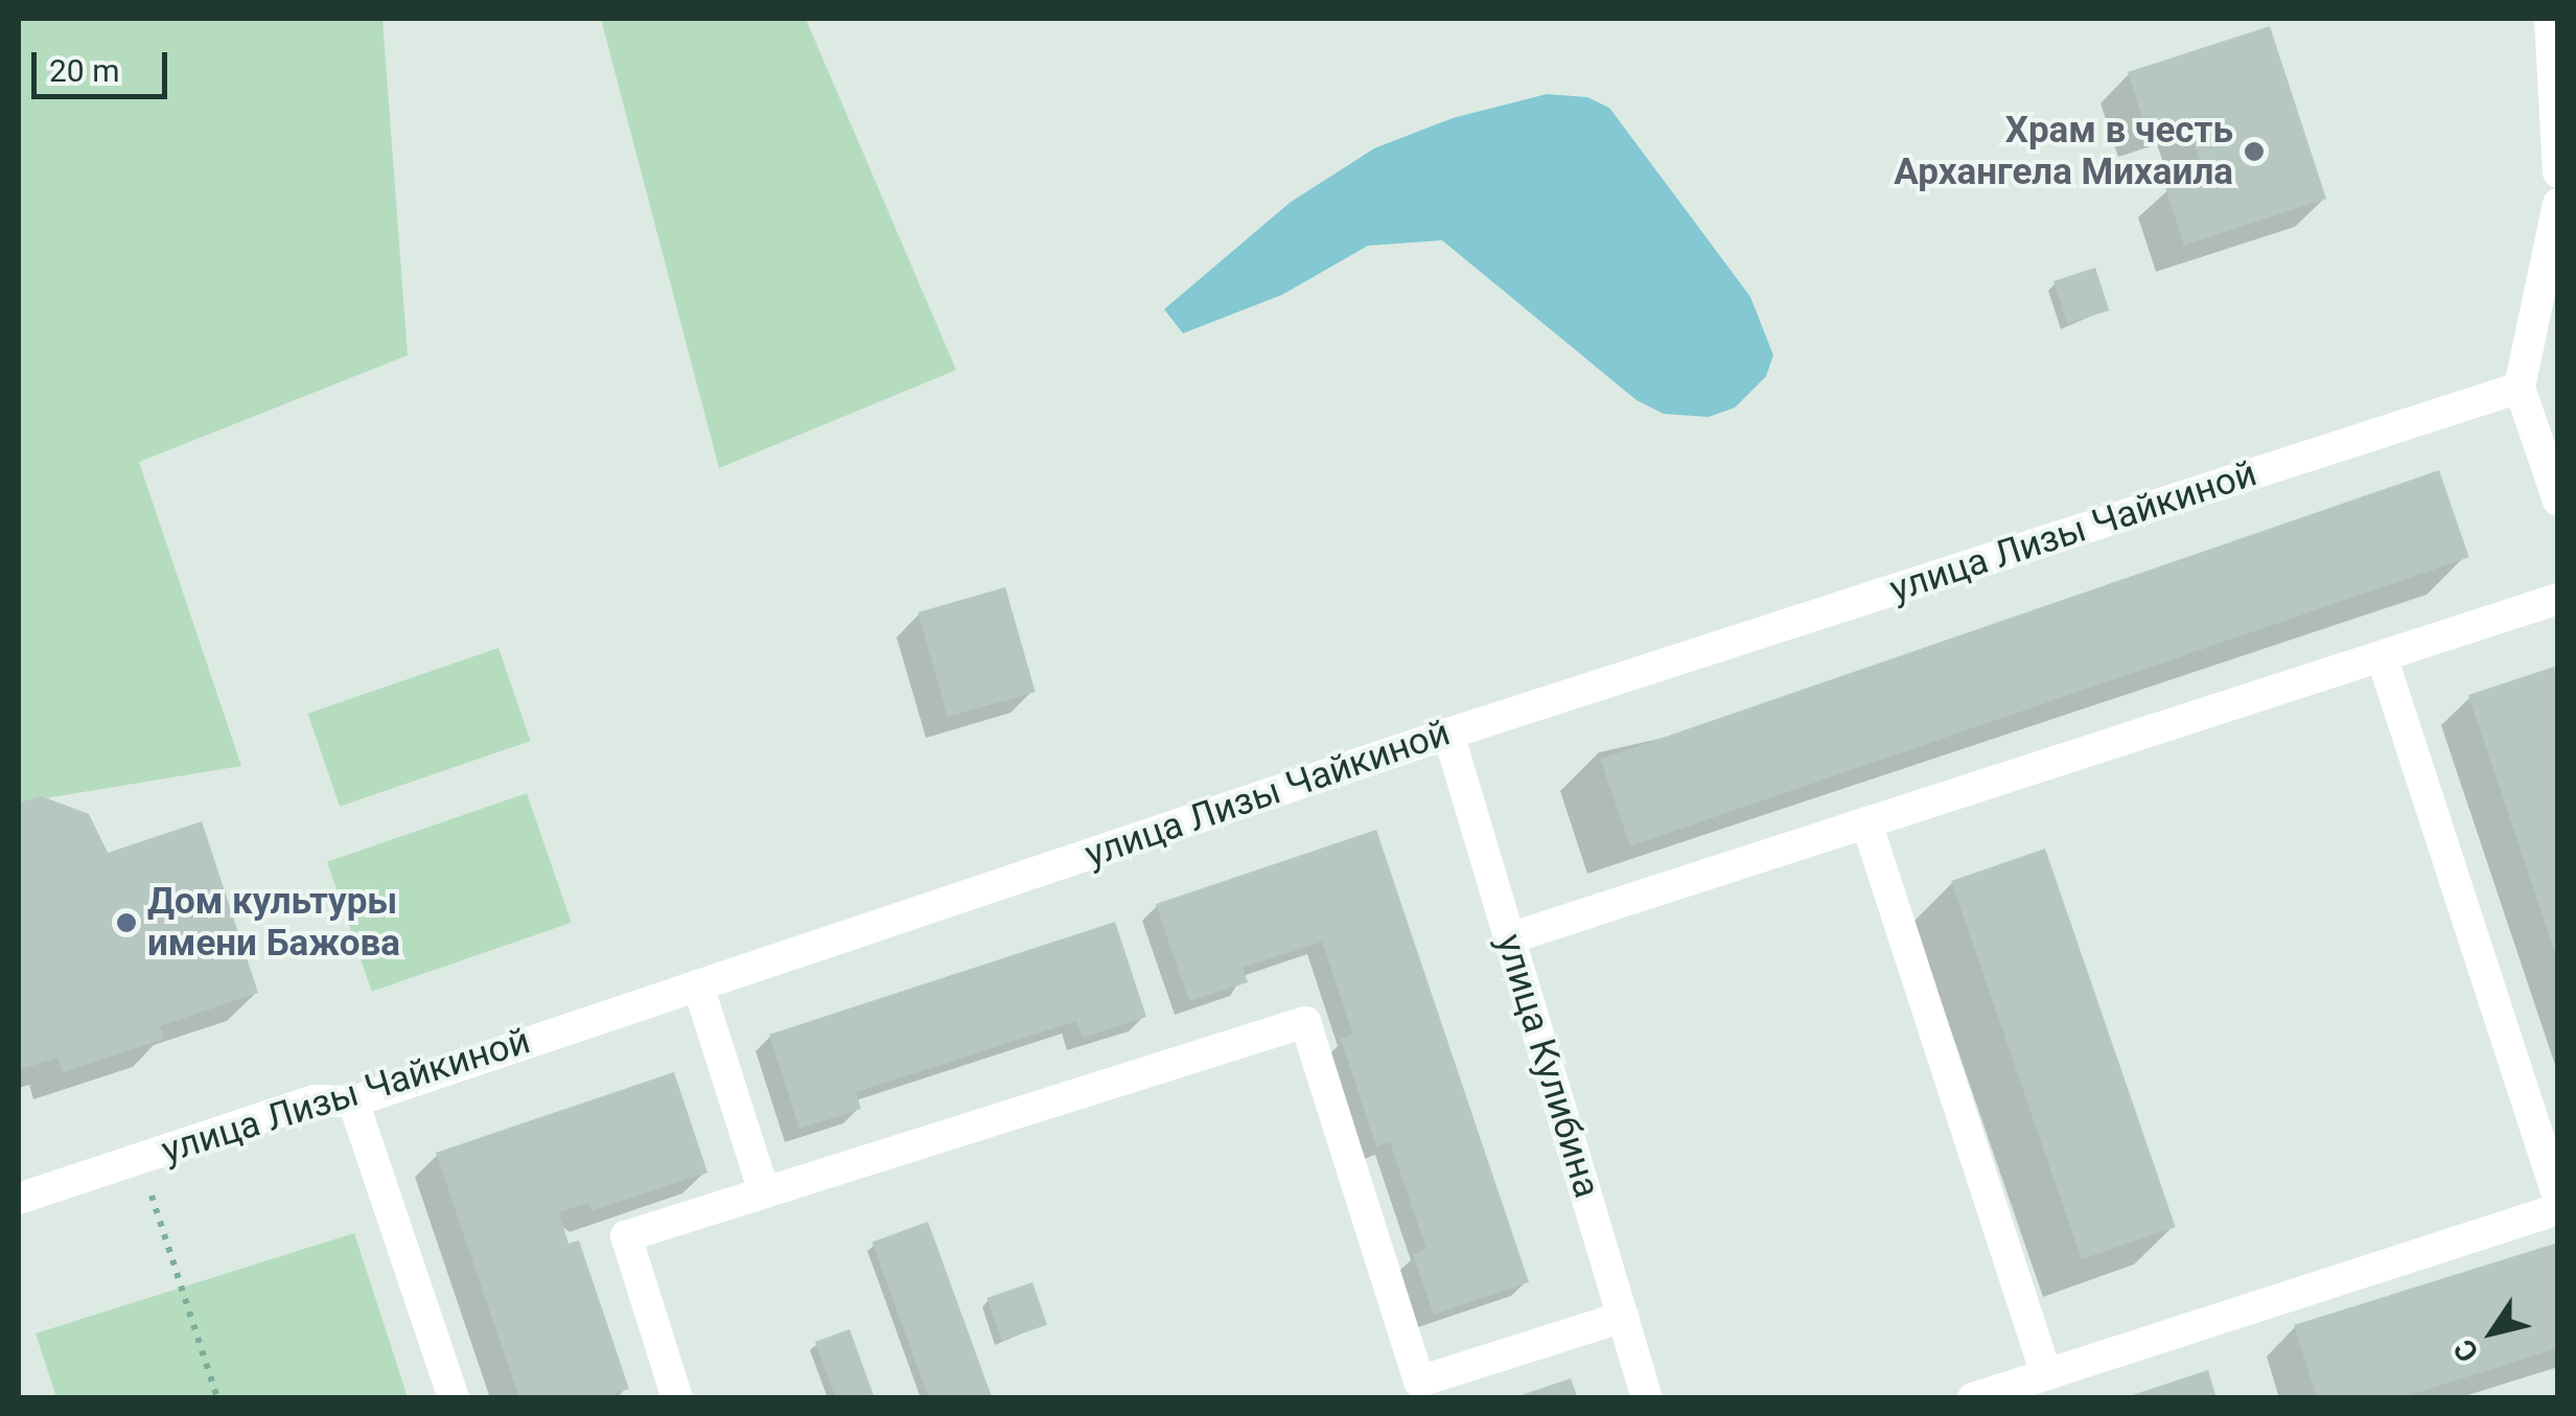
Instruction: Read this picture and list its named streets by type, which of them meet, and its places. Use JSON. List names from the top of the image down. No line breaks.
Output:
{"streets":{"street":["улица Лизы Чайкиной","улица Кулибина"]},"crossings":[["улица Лизы Чайкиной","улица Кулибина"]],"places":["Храм в честь Архангела Михаила","Дом культуры имени Бажова"],"scale_bar":"20 m","north":"bottom left"}
